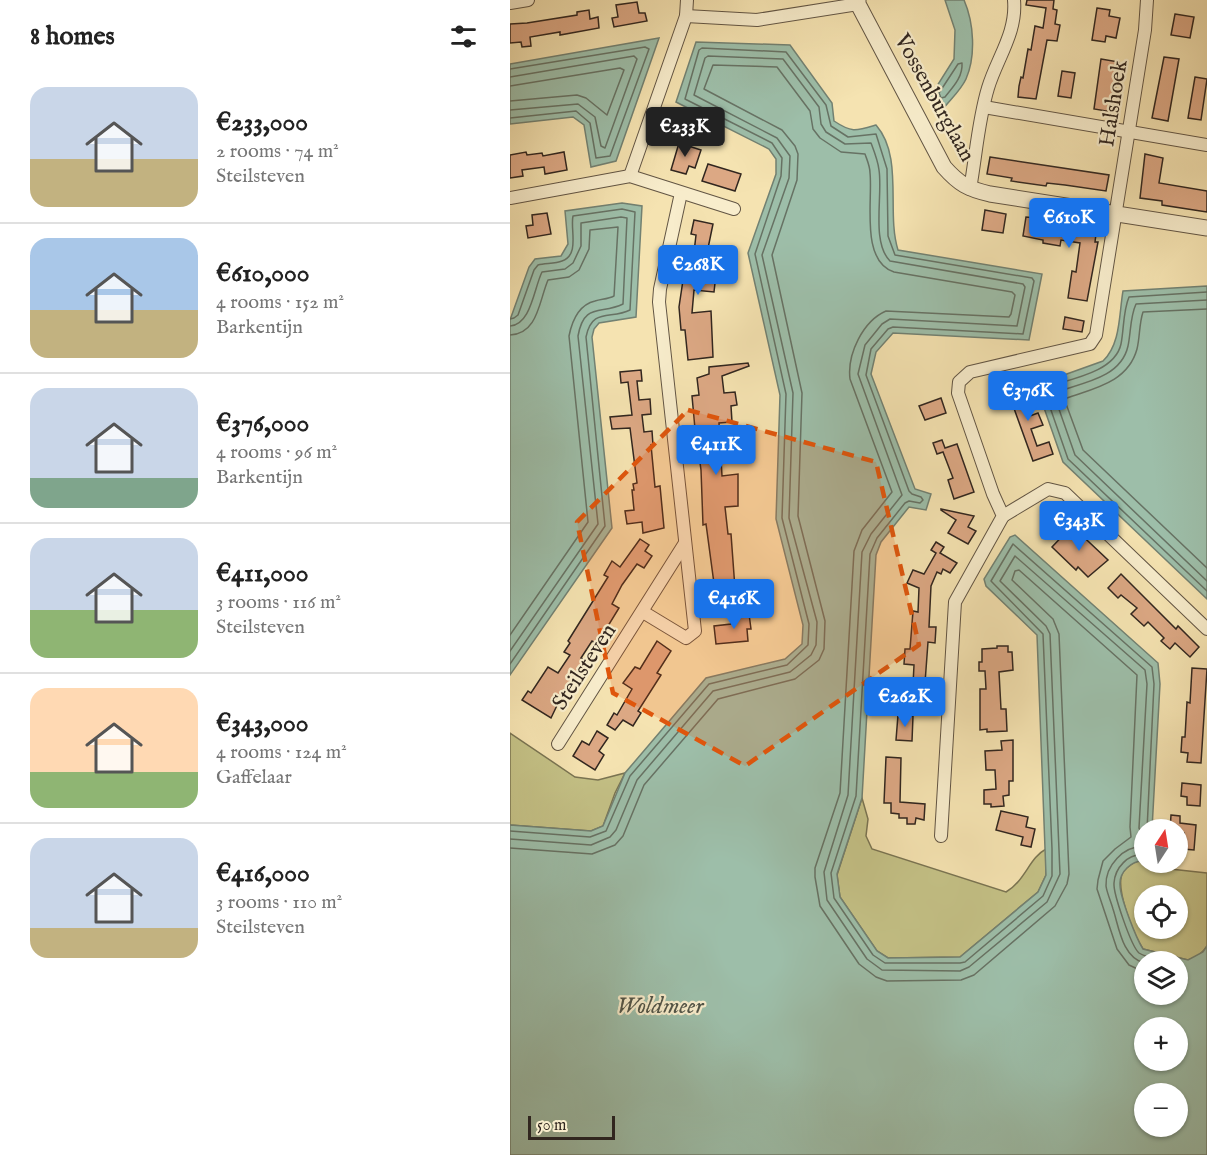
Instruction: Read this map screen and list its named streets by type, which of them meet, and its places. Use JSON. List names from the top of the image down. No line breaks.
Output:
{"streets":{"street":["Vossenburglaan","Halshoek","Steilsteven"]},"crossings":[["Vossenburglaan","Halshoek"]],"water":["Woldmeer"],"scale_bar":"50 m","north":"top","page":{"heading":"8 homes","list":[{"name":"€233,000","note":"2 rooms · 74 m² · Steilsteven"},{"name":"€610,000","note":"4 rooms · 152 m² · Barkentijn"},{"name":"€376,000","note":"4 rooms · 96 m² · Barkentijn"},{"name":"€411,000","note":"3 rooms · 116 m² · Steilsteven"},{"name":"€343,000","note":"4 rooms · 124 m² · Gaffelaar"},{"name":"€416,000","note":"3 rooms · 110 m² · Steilsteven"}],"price":["€233K","€610K","€268K","€376K","€411K","€343K","€416K","€262K"],"map_buttons":["+","−"],"scale":"50 m"}}
